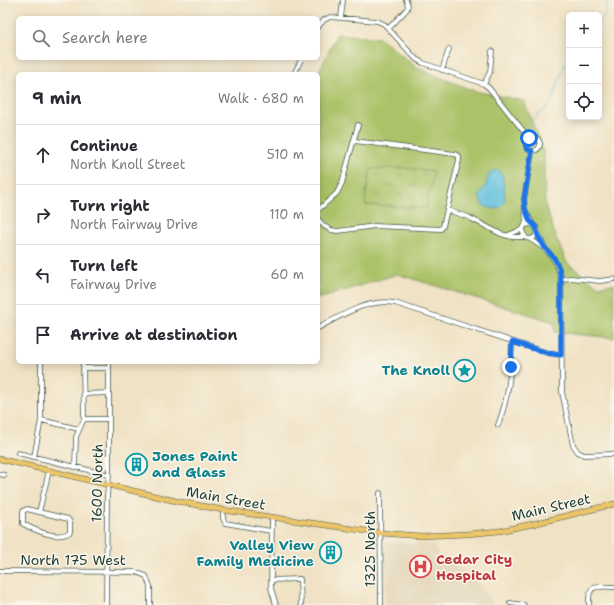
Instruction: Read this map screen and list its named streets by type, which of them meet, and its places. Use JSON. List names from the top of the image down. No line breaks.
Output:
{"streets":{"main road":["Main Street"],"street":["1600 North","1325 North","North 175 West"]},"crossings":[["1600 North","Main Street"],["1600 North","North 175 West"],["Main Street","1325 North"]],"places":{"place":["The Knoll"],"building":["Jones Paint and Glass","Valley View Family Medicine"],"hospital":["Cedar City Hospital"]},"page":{"map_buttons":["+","−"],"search":"Search here","heading":["9 min","Walk · 680 m"],"list":[["Continue","North Knoll Street","510 m"],["Turn right","North Fairway Drive","110 m"],["Turn left","Fairway Drive","60 m"],"Arrive at destination"]}}
